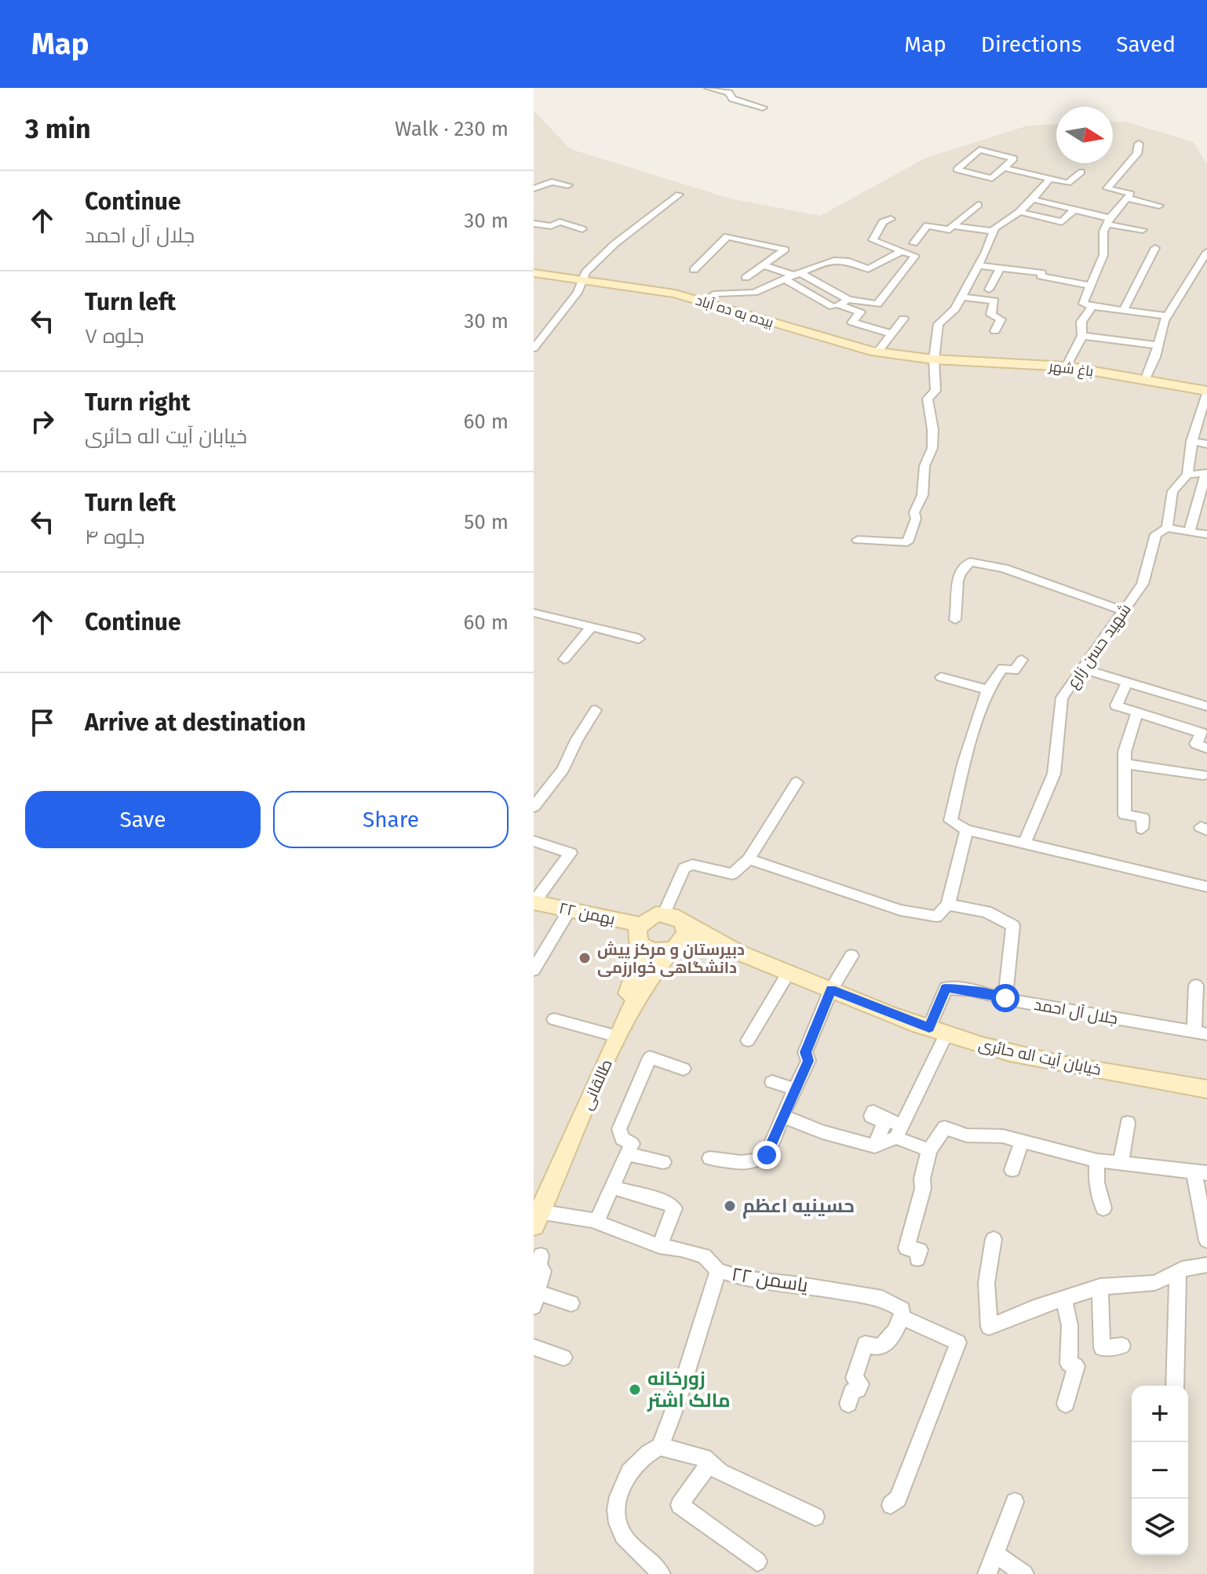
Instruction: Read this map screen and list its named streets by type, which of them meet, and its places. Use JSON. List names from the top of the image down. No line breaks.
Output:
{"streets":{"main road":["بیده به ده آباد","باغ شهر","۲۲ بهمن","خیابان آیت اله حائری","طالقانی"],"street":["شهید حسن زارع","جلال آل احمد","یاسمن ۲۲"]},"crossings":[["بیده به ده آباد","باغ شهر"],["۲۲ بهمن","طالقانی"],["جلال آل احمد","خیابان آیت اله حائری"],["طالقانی","یاسمن ۲۲"]],"places":["دبیرستان و مرکز پیش دانشگاهی خوارزمی","حسینیه اعظم","زورخانه مالک اشتر"],"north":"right","page":{"header":"Map","nav":["Map","Directions","Saved"],"heading":["3 min","Walk · 230 m"],"list":[["Continue","جلال آل احمد","30 m"],["Turn left","جلوه ۷","30 m"],["Turn right","خیابان آیت اله حائری","60 m"],["Turn left","جلوه ۴","50 m"],["Continue","60 m"],"Arrive at destination"],"buttons":["Save","Share"],"map_buttons":["+","−"]}}
